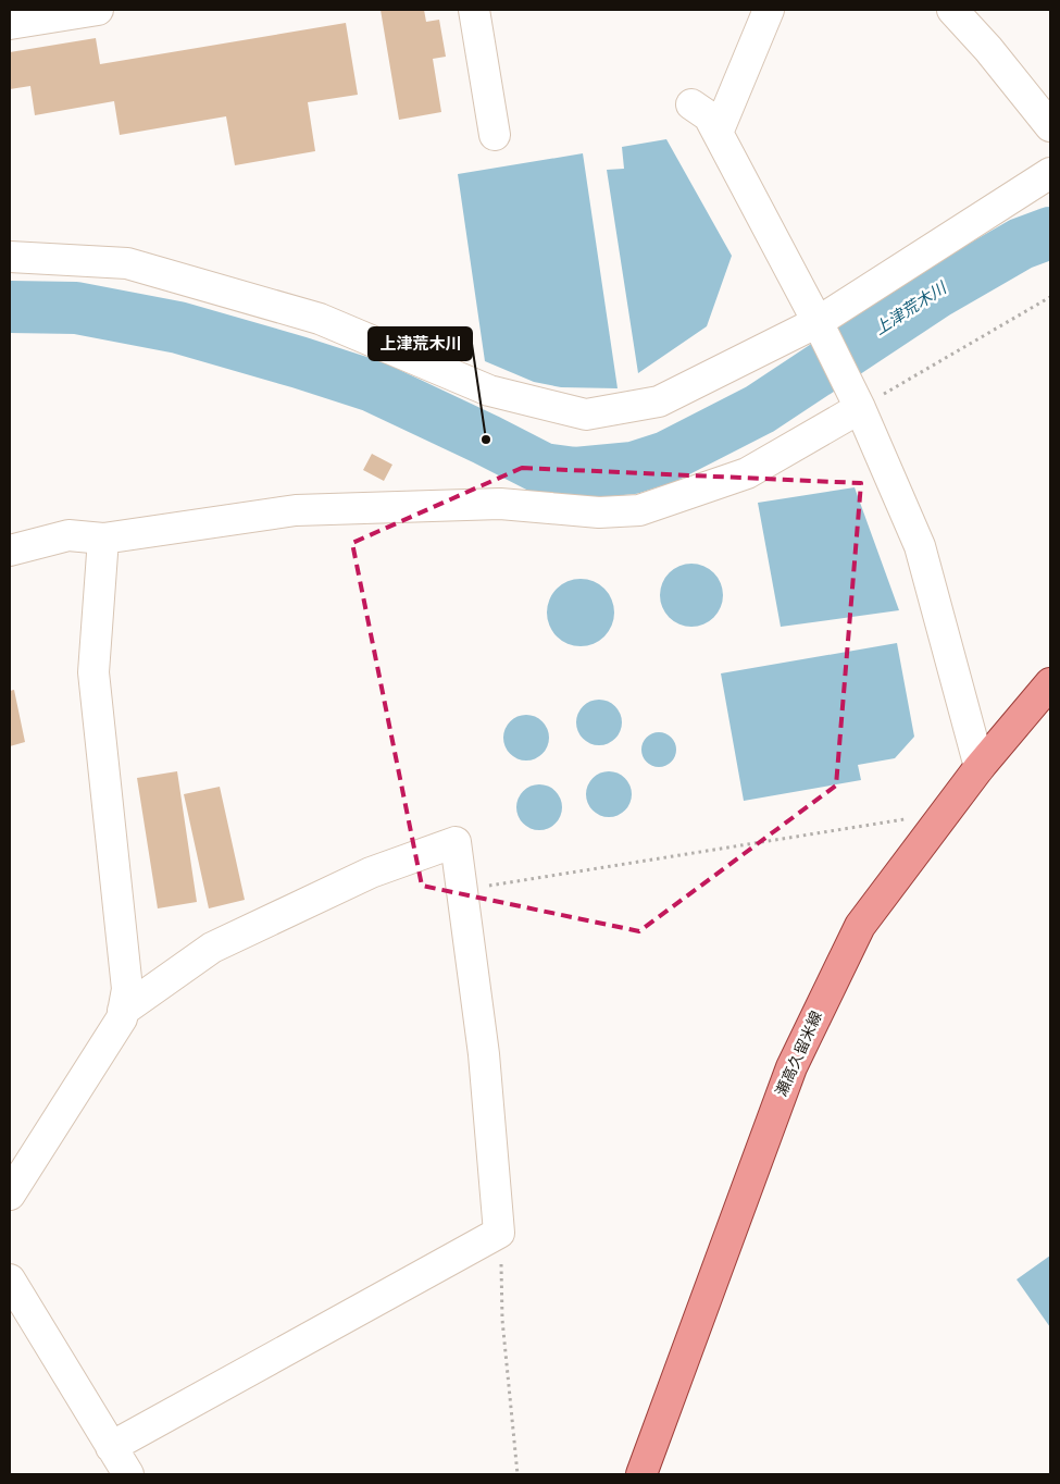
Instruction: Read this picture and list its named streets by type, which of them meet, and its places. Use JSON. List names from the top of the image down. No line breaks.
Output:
{"streets":{"main road":["瀬高久留米線"]},"water":["上津荒木川"],"places":["上津荒木川"]}
